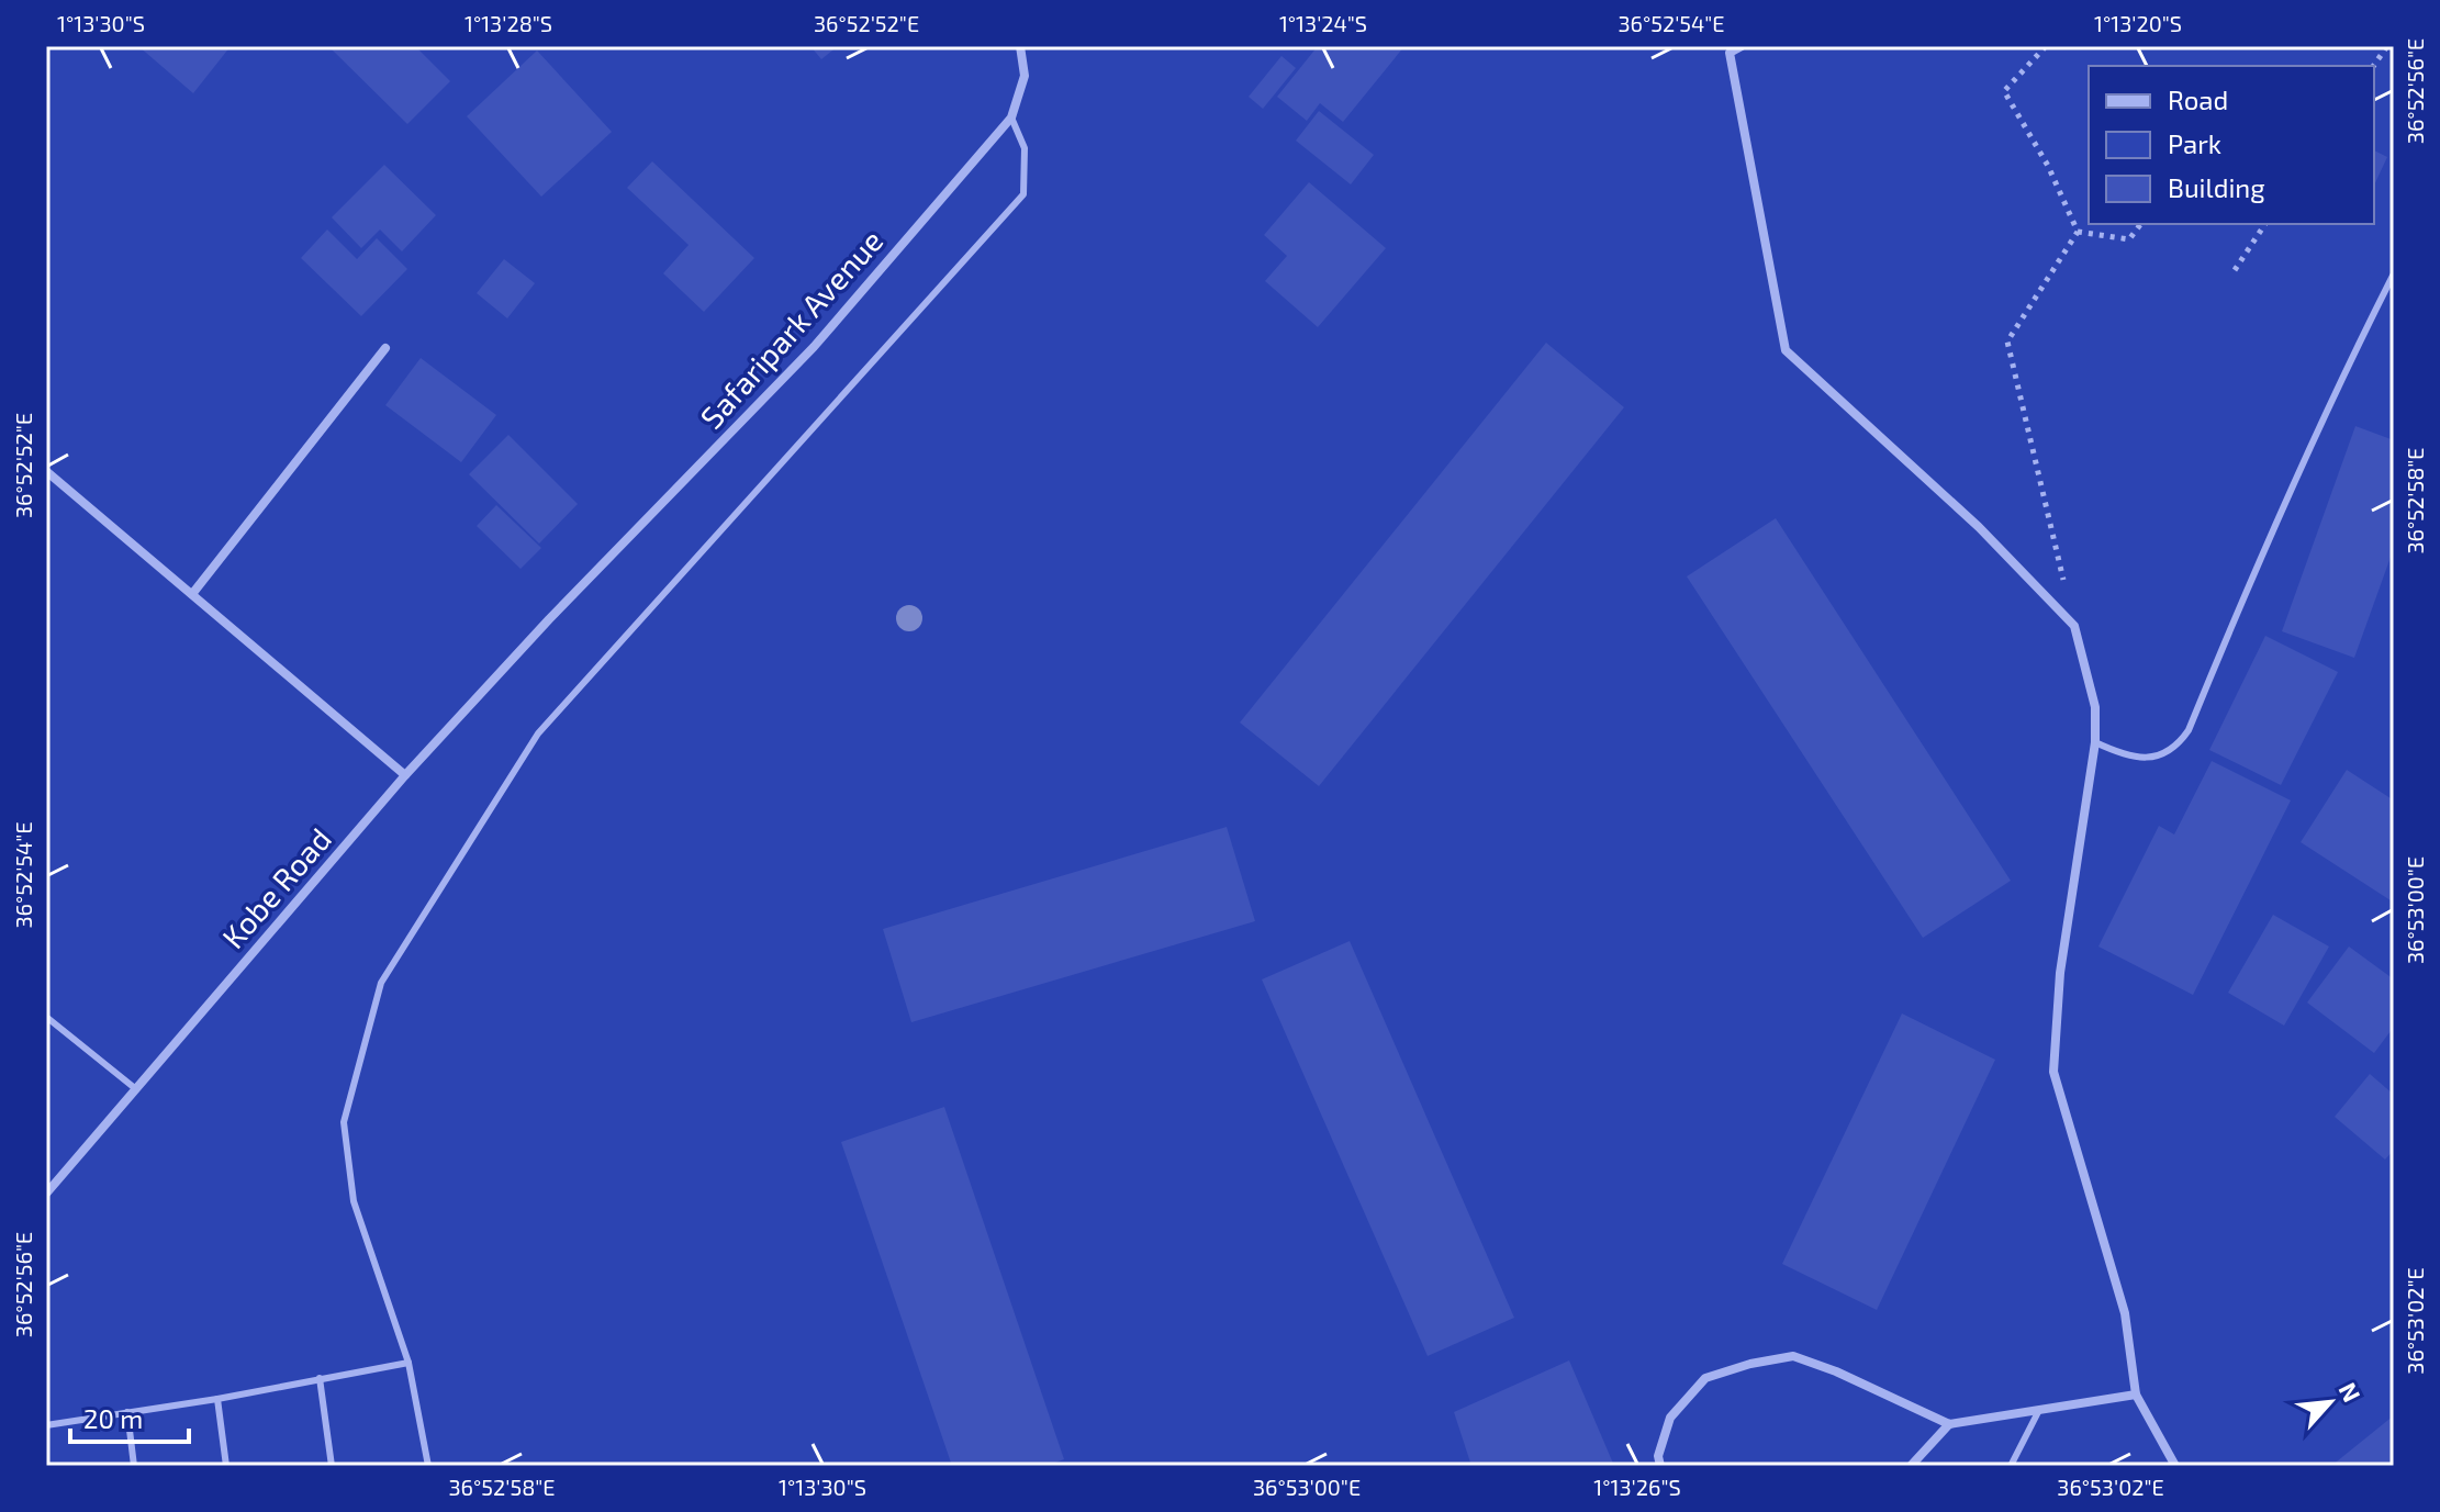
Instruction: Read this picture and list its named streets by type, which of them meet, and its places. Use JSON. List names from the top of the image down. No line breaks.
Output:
{"streets":{"street":["Safaripark Avenue","Kobe Road"]},"crossings":[["Safaripark Avenue","Kobe Road"]],"legend":["Road","Park","Building"],"scale_bar":"20 m","north":"top right","coordinates":["1°13'30\"S","1°13'28\"S","36°52'52\"E","1°13'24\"S","36°52'54\"E","1°13'20\"S","36°52'56\"E","36°52'58\"E","36°53'00\"E","36°53'02\"E","1°13'26\"S"]}
